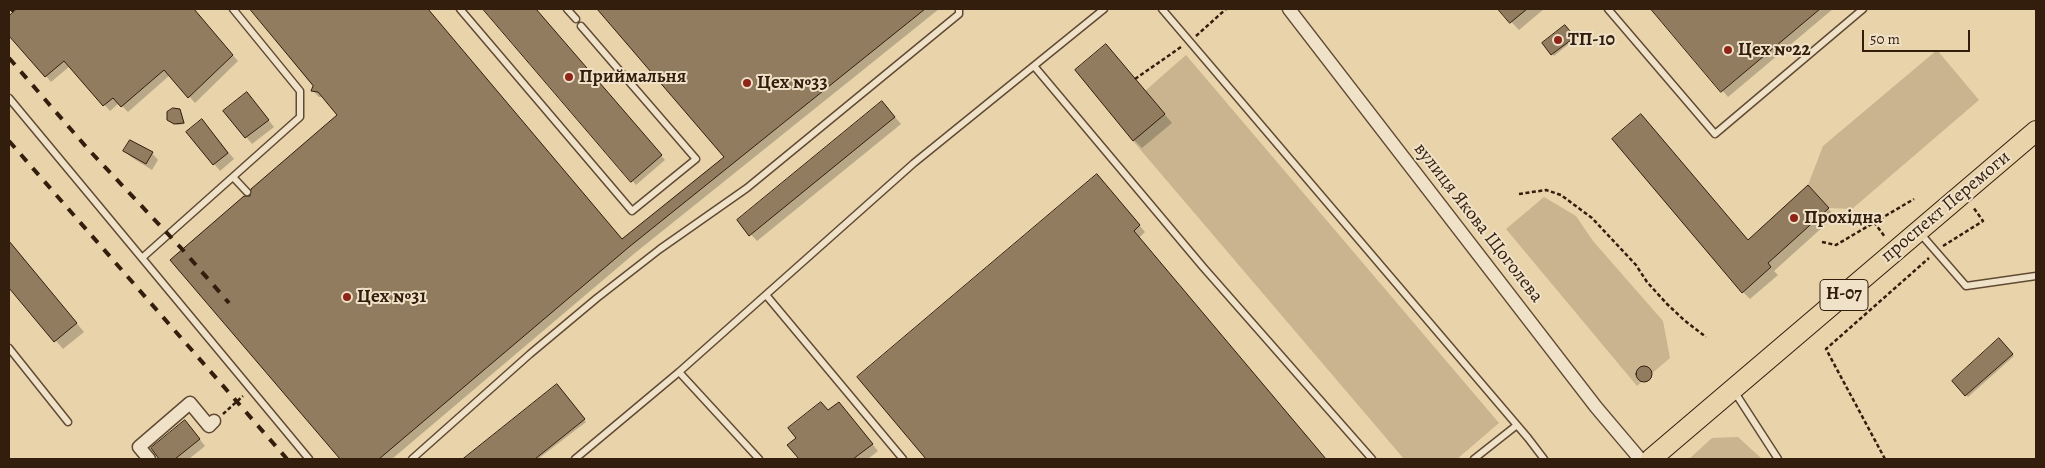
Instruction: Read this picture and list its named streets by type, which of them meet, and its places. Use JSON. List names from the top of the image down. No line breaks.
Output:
{"streets":{"main road":["проспект Перемоги","Н-07"],"street":["вулиця Якова Щоголева"]},"places":["ТП-10","Цех №22","Приймальня","Цех №33","Прохідна","Цех №31"],"scale_bar":"50 m"}
